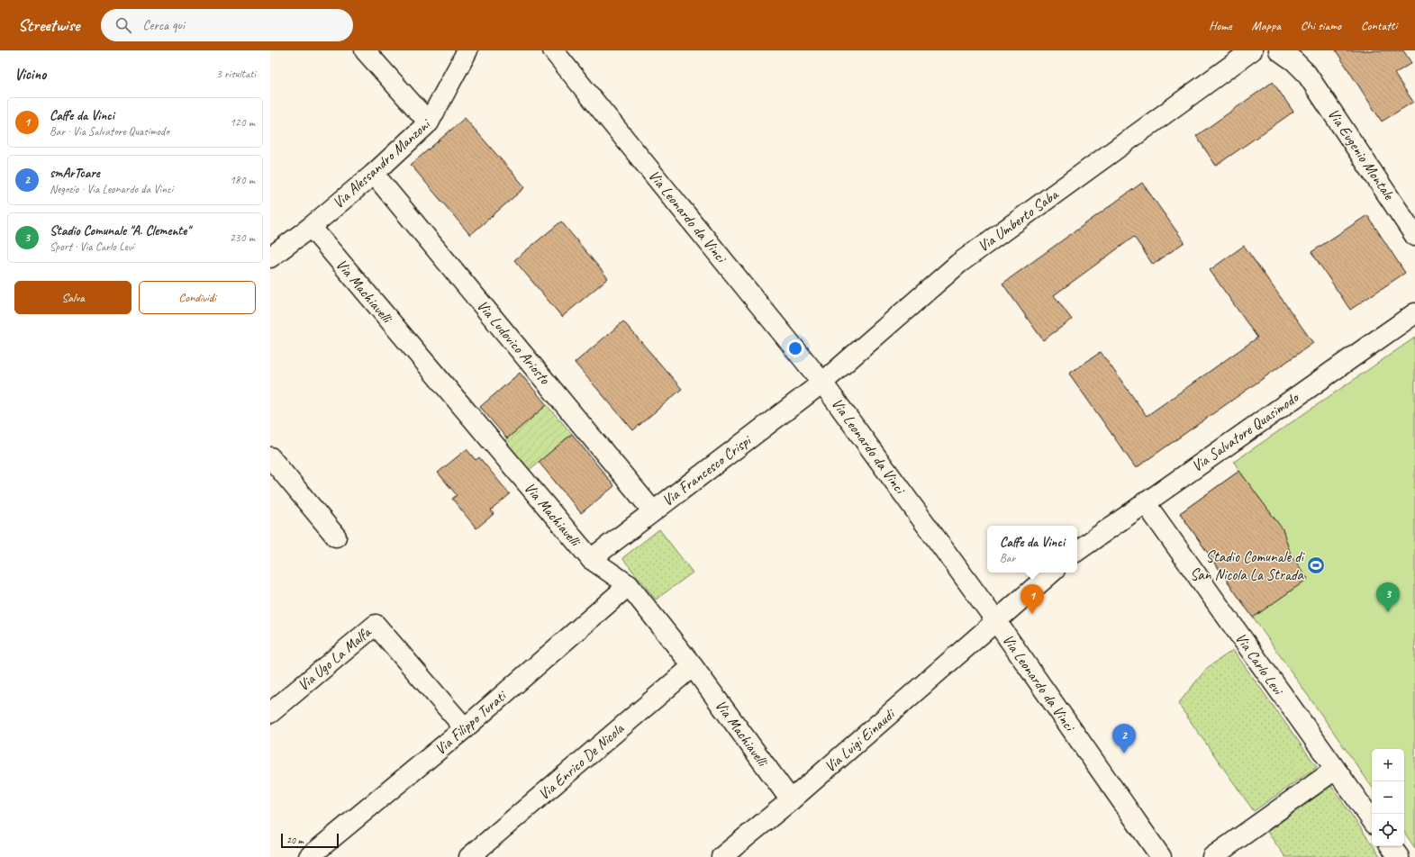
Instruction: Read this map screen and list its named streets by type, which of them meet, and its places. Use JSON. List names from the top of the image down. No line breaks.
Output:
{"streets":{"street":["Via Eugenio Montale","Via Alessandro Manzoni","Via Leonardo da Vinci","Via Umberto Saba","Via Machiavelli","Via Ludovico Ariosto","Via Salvatore Quasimodo","Via Francesco Crispi","Via Ugo La Malfa","Via Carlo Levi","Via Filippo Turati","Via Luigi Einaudi","Via Enrico De Nicola"]},"crossings":[["Via Alessandro Manzoni","Via Machiavelli"],["Via Alessandro Manzoni","Via Ludovico Ariosto"],["Via Leonardo da Vinci","Via Umberto Saba"],["Via Leonardo da Vinci","Via Francesco Crispi"],["Via Leonardo da Vinci","Via Luigi Einaudi"],["Via Umberto Saba","Via Francesco Crispi"],["Via Machiavelli","Via Francesco Crispi"],["Via Machiavelli","Via Filippo Turati"],["Via Machiavelli","Via Luigi Einaudi"],["Via Machiavelli","Via Enrico De Nicola"],["Via Ludovico Ariosto","Via Francesco Crispi"],["Via Salvatore Quasimodo","Via Carlo Levi"],["Via Ugo La Malfa","Via Filippo Turati"]],"places":{"sports":["Stadio Comunale di San Nicola La Strada"]},"scale_bar":"20 m","page":{"header":"Streetwise","search":"Cerca qui","nav":["Home","Mappa","Chi siamo","Contatti"],"heading":["Vicino","3 risultati"],"list":[{"mark":"1","name":"Caffe da Vinci","note":"Bar · Via Salvatore Quasimodo","value":"120 m"},{"mark":"2","name":"smArTcare","note":"Negozio · Via Leonardo da Vinci","value":"180 m"},{"mark":"3","name":"Stadio Comunale \"A. Clemente\"","note":"Sport · Via Carlo Levi","value":"230 m"}],"buttons":["Salva","Condividi"],"popup":["Caffe da Vinci","Bar"],"pins":["3","1","2"],"map_buttons":["+","−"],"scale":"20 m"}}
